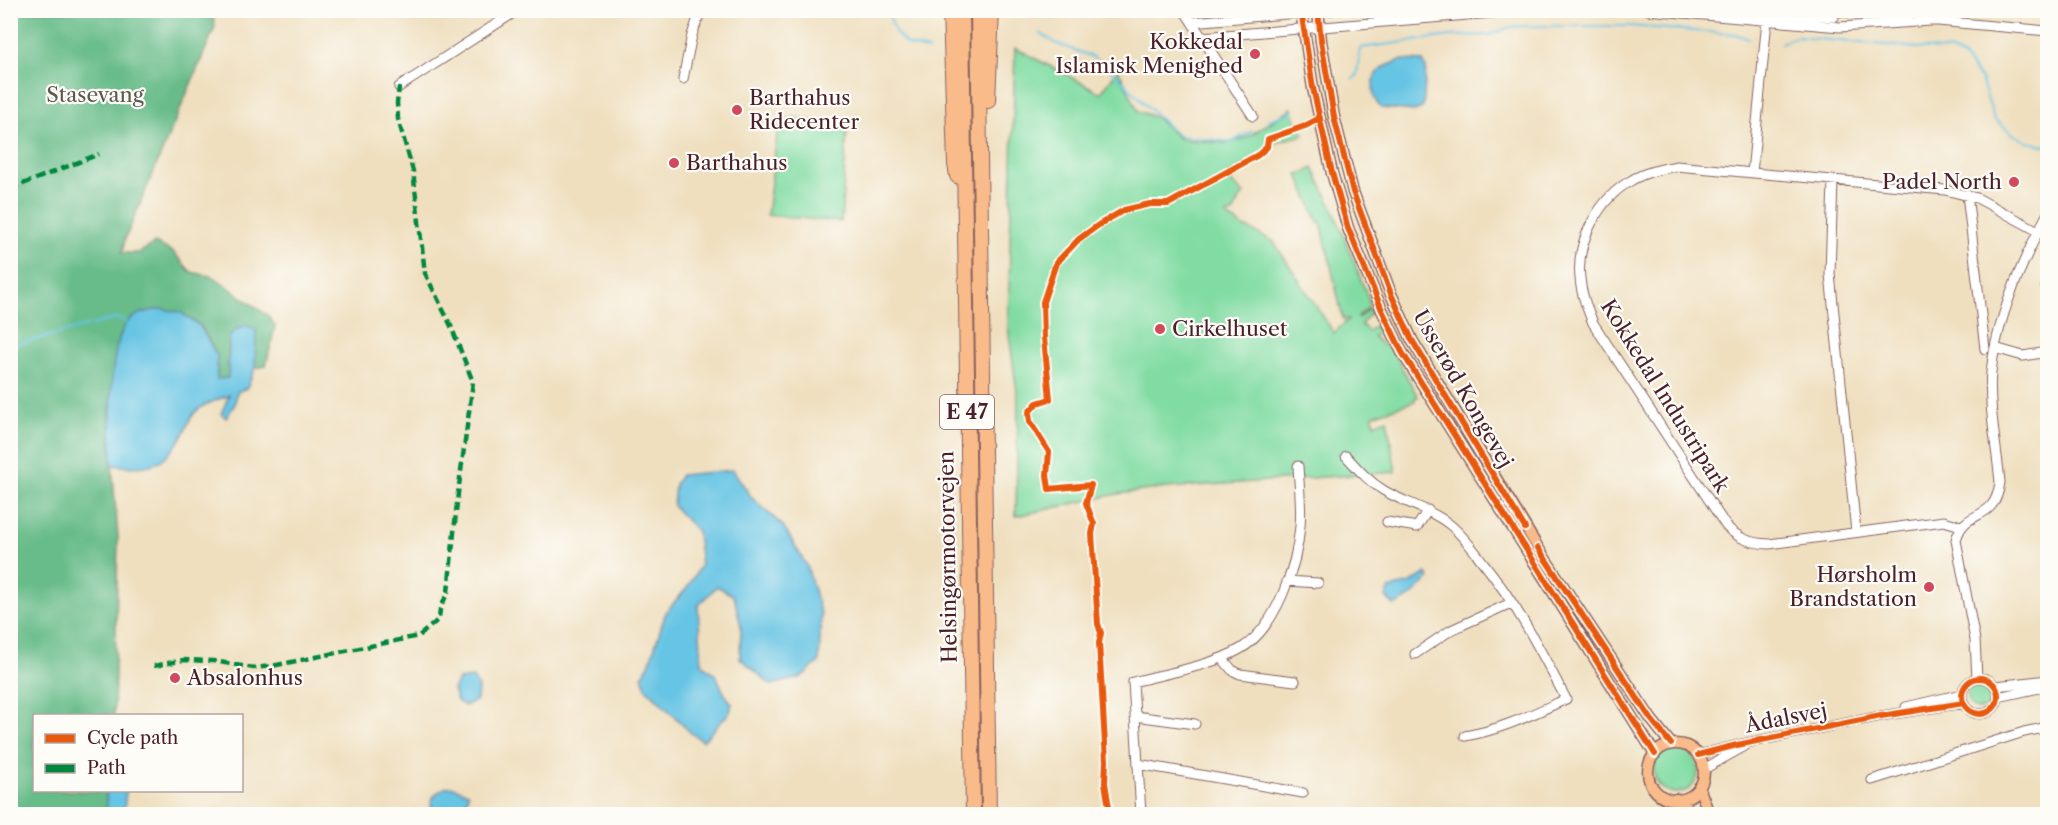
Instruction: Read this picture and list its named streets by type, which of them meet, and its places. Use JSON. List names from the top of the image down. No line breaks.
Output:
{"streets":{"highway":["E 47","Helsingørmotorvejen"],"main road":["Usserød Kongevej"],"street":["Kokkedal Industripark","Ådalsvej"]},"crossings":[["Usserød Kongevej","Ådalsvej"]],"parks":["Stasevang"],"places":["Kokkedal Islamisk Menighed","Barthahus Ridecenter","Barthahus","Padel North","Cirkelhuset","Hørsholm Brandstation","Absalonhus"],"legend":["Cycle path","Path"]}
